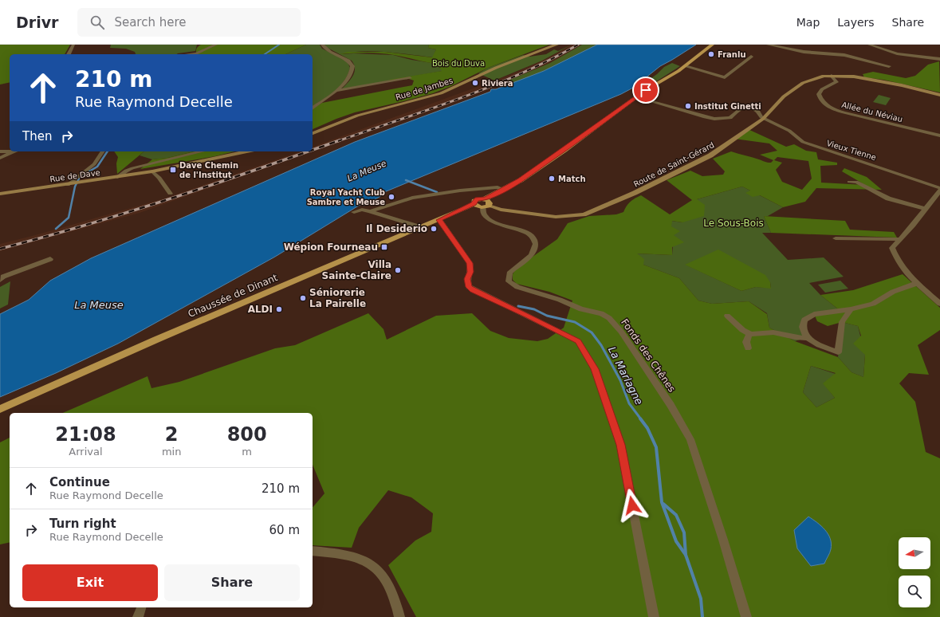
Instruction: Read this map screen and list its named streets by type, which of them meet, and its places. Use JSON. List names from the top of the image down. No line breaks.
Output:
{"streets":{"main road":["Rue de Jambes","Route de Saint-Gérard","Rue de Dave","Chaussée de Dinant"],"street":["Allée du Néviau","Vieux Tienne","Fonds des Chênes"]},"crossings":[["Allée du Néviau","Route de Saint-Gérard"],["Vieux Tienne","Route de Saint-Gérard"],["Route de Saint-Gérard","Fonds des Chênes"]],"water":["La Meuse","La Marlagne"],"parks":["Bois du Duva","Le Sous-Bois"],"places":{"other":["Franlu","Riviera","Institut Ginetti","Match","Royal Yacht Club Sambre et Meuse","Il Desiderio","Villa Sainte-Claire","Séniorerie La Pairelle","ALDI"],"transit":["Dave Chemin de l'Institut","Wépion Fourneau"]},"north":"left","page":{"header":"Drivr","search":"Search here","nav":["Map","Layers","Share"],"turn":["210 m","Rue Raymond Decelle"],"then":"Then","eta":["21:08","Arrival","2","min","800","m"],"list":[{"name":"Continue","note":"Rue Raymond Decelle","value":"210 m"},{"name":"Turn right","note":"Rue Raymond Decelle","value":"60 m"}],"buttons":["Exit","Share"]}}
